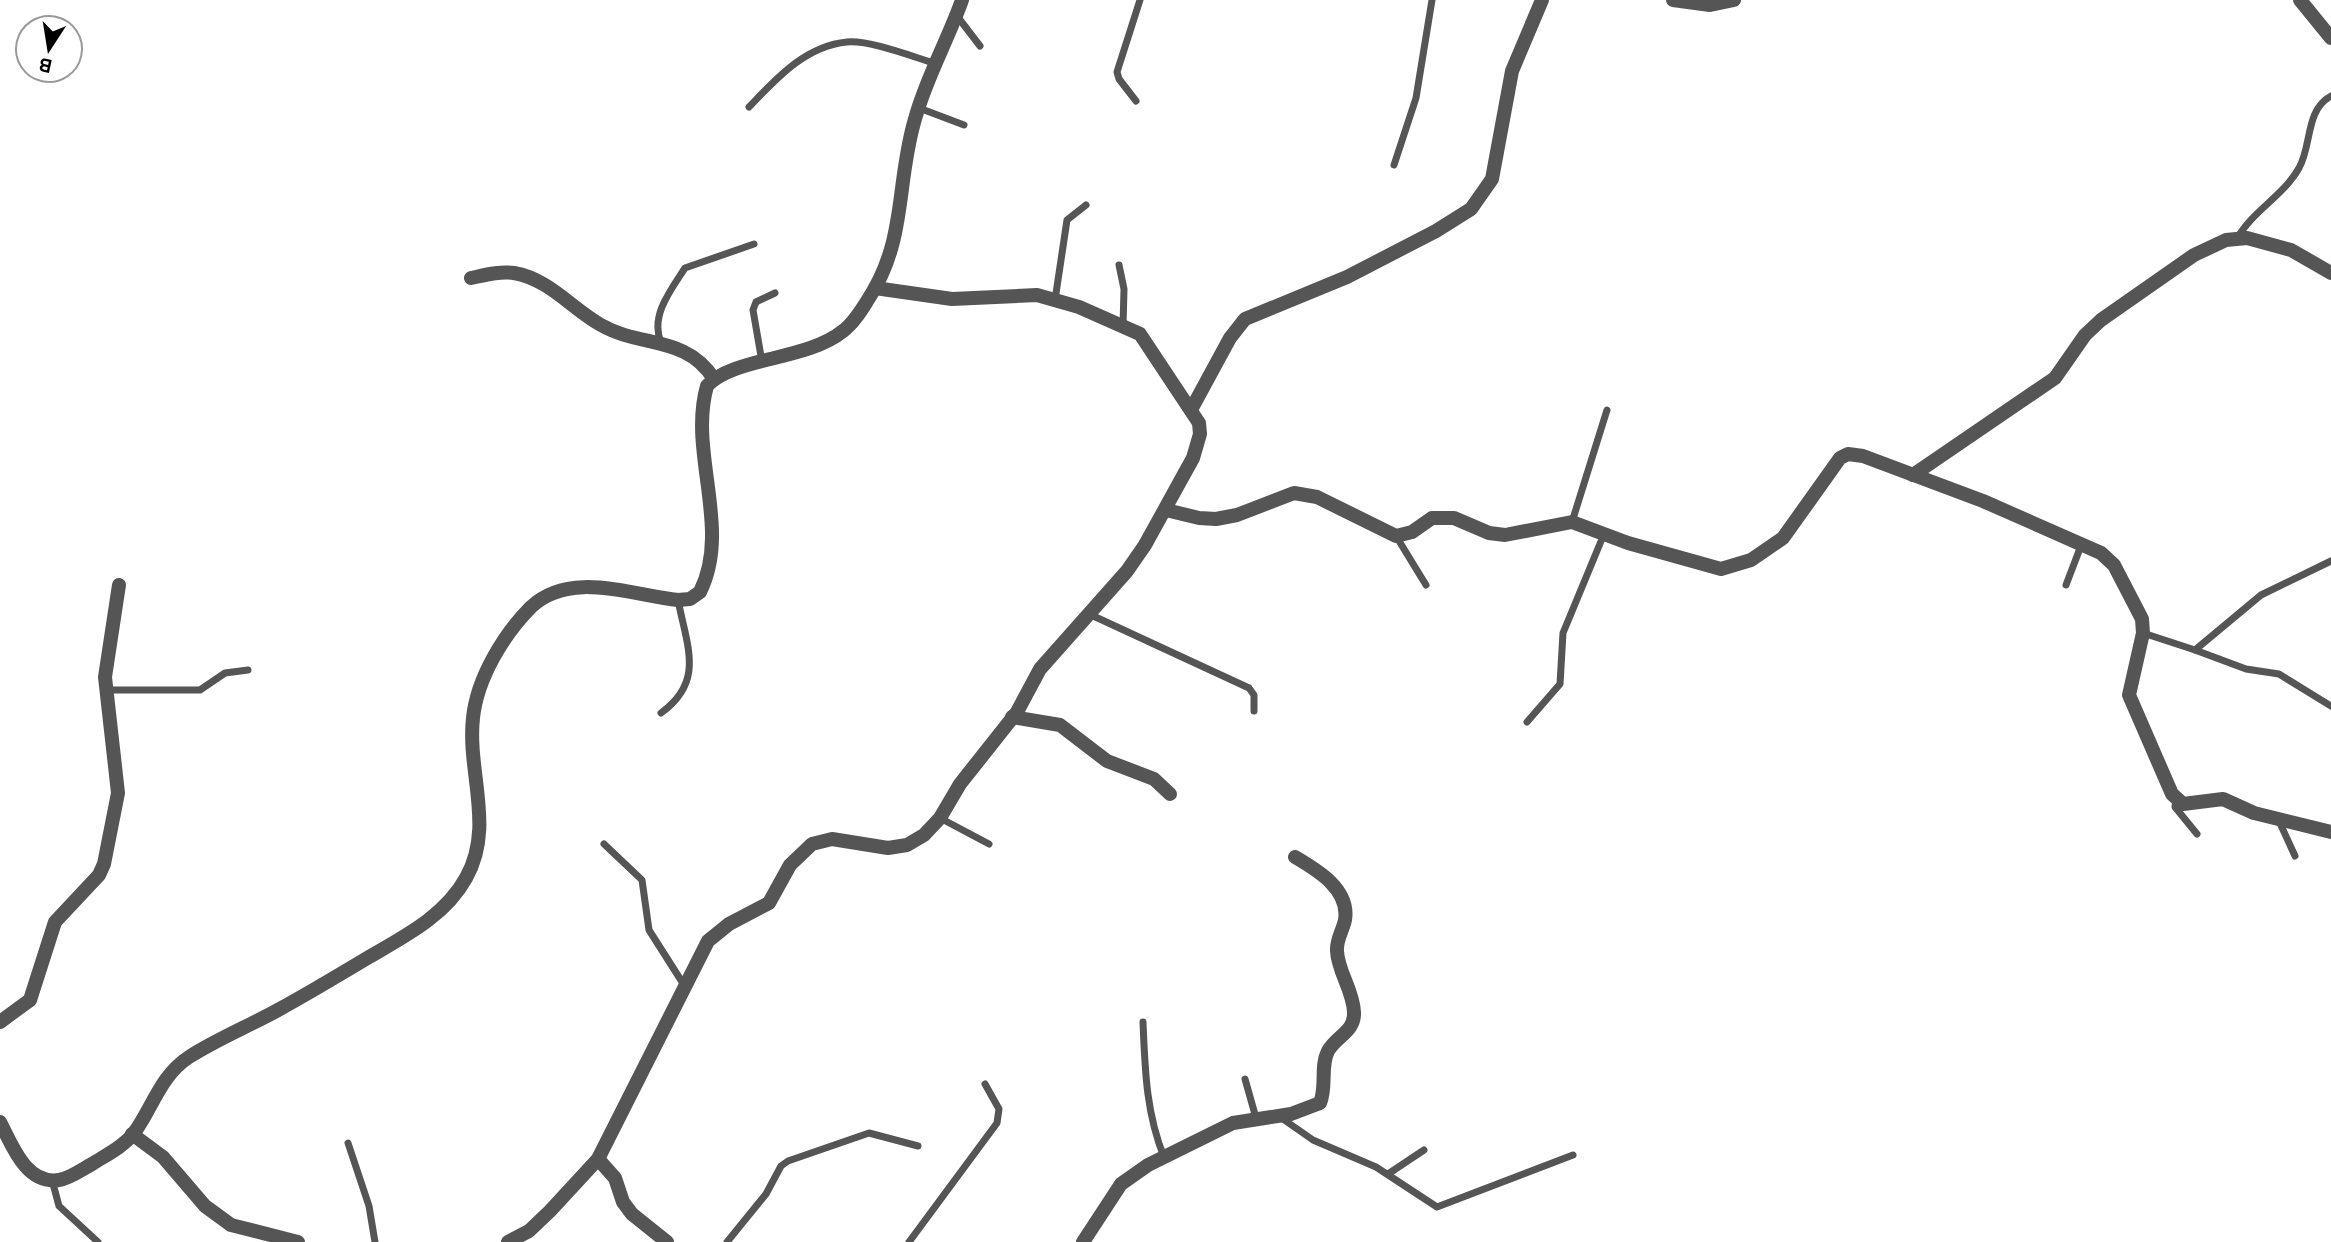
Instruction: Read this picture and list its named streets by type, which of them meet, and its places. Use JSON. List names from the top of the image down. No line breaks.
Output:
{"north":"bottom"}
